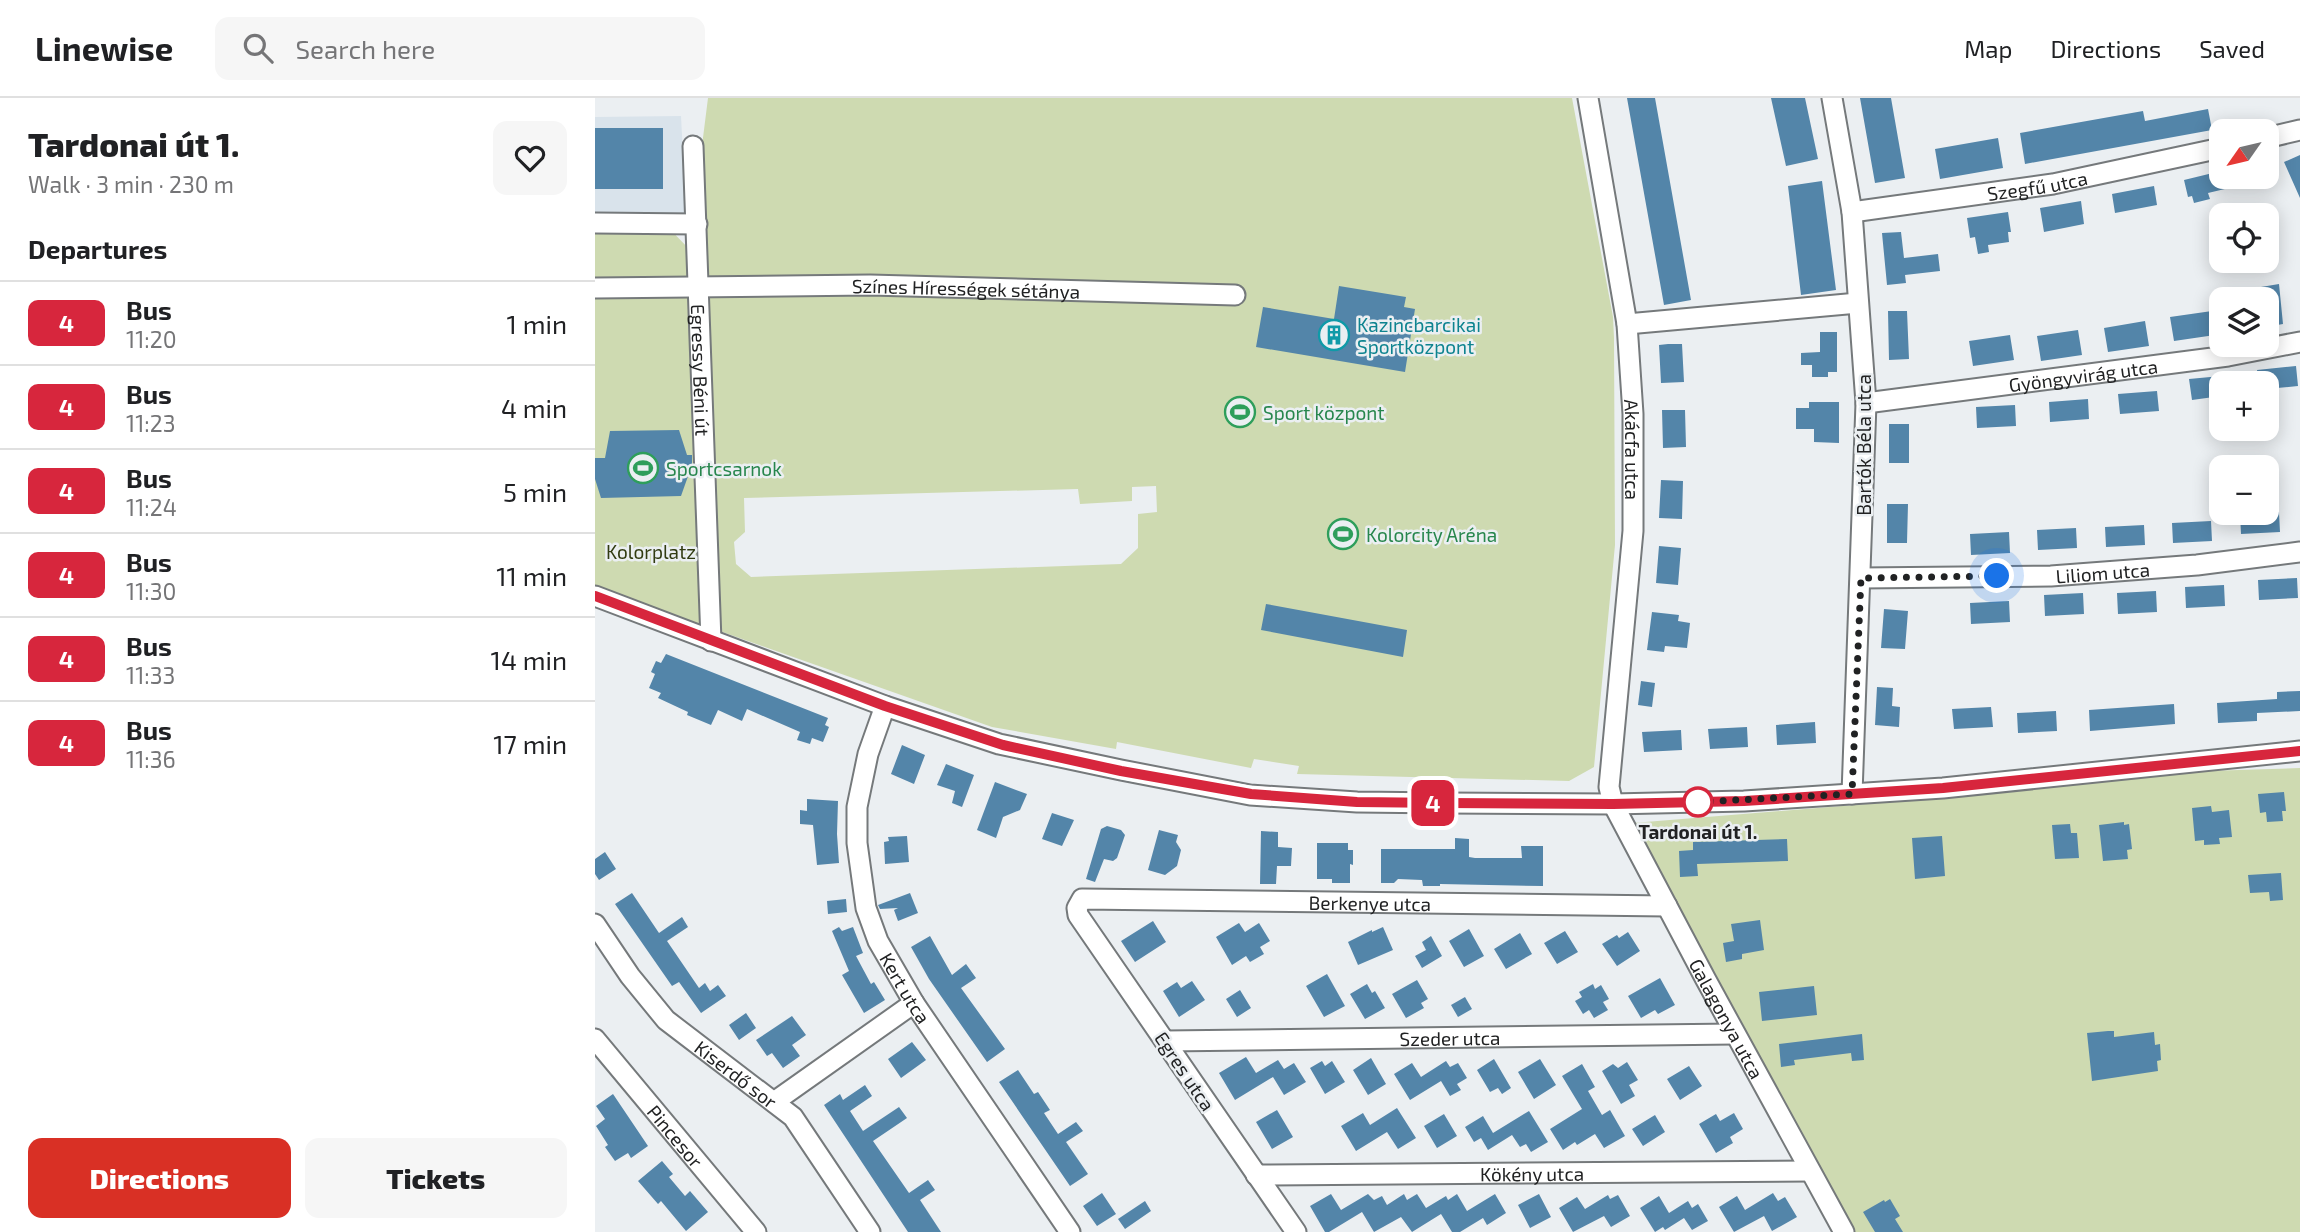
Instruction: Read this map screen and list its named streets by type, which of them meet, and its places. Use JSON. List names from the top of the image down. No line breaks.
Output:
{"streets":{"street":["Szegfű utca","Színes Hírességek sétánya","Egressy Béni út","Gyöngyvirág utca","Bartók Béla utca","Akácfa utca","Liliom utca","Berkenye utca","Kert utca","Galagonya utca","Szeder utca","Egres utca","Kiserdő sor","Pincesor","Kökény utca"]},"crossings":[["Szegfű utca","Bartók Béla utca"],["Színes Hírességek sétánya","Egressy Béni út"],["Gyöngyvirág utca","Bartók Béla utca"],["Bartók Béla utca","Liliom utca"],["Akácfa utca","Galagonya utca"],["Berkenye utca","Galagonya utca"],["Berkenye utca","Egres utca"],["Galagonya utca","Szeder utca"],["Galagonya utca","Kökény utca"],["Szeder utca","Egres utca"],["Egres utca","Kökény utca"]],"parks":["Kolorplatz"],"places":{"building":["Kazincbarcikai Sportközpont"],"sports":["Sport központ","Sportcsarnok","Kolorcity Aréna"],"other":["Tardonai út 1."]},"lines":["bus line 4"],"north":"bottom left","page":{"header":"Linewise","search":"Search here","nav":["Map","Directions","Saved"],"heading":[["Tardonai út 1.","Walk · 3 min · 230 m"],"Departures"],"on_map":"4","map_buttons":["+","−"],"list":[{"mark":"4","name":"Bus","note":"11:20","value":"1 min"},{"mark":"4","name":"Bus","note":"11:23","value":"4 min"},{"mark":"4","name":"Bus","note":"11:24","value":"5 min"},{"mark":"4","name":"Bus","note":"11:30","value":"11 min"},{"mark":"4","name":"Bus","note":"11:33","value":"14 min"},{"mark":"4","name":"Bus","note":"11:36","value":"17 min"}],"buttons":["Directions","Tickets"]}}
